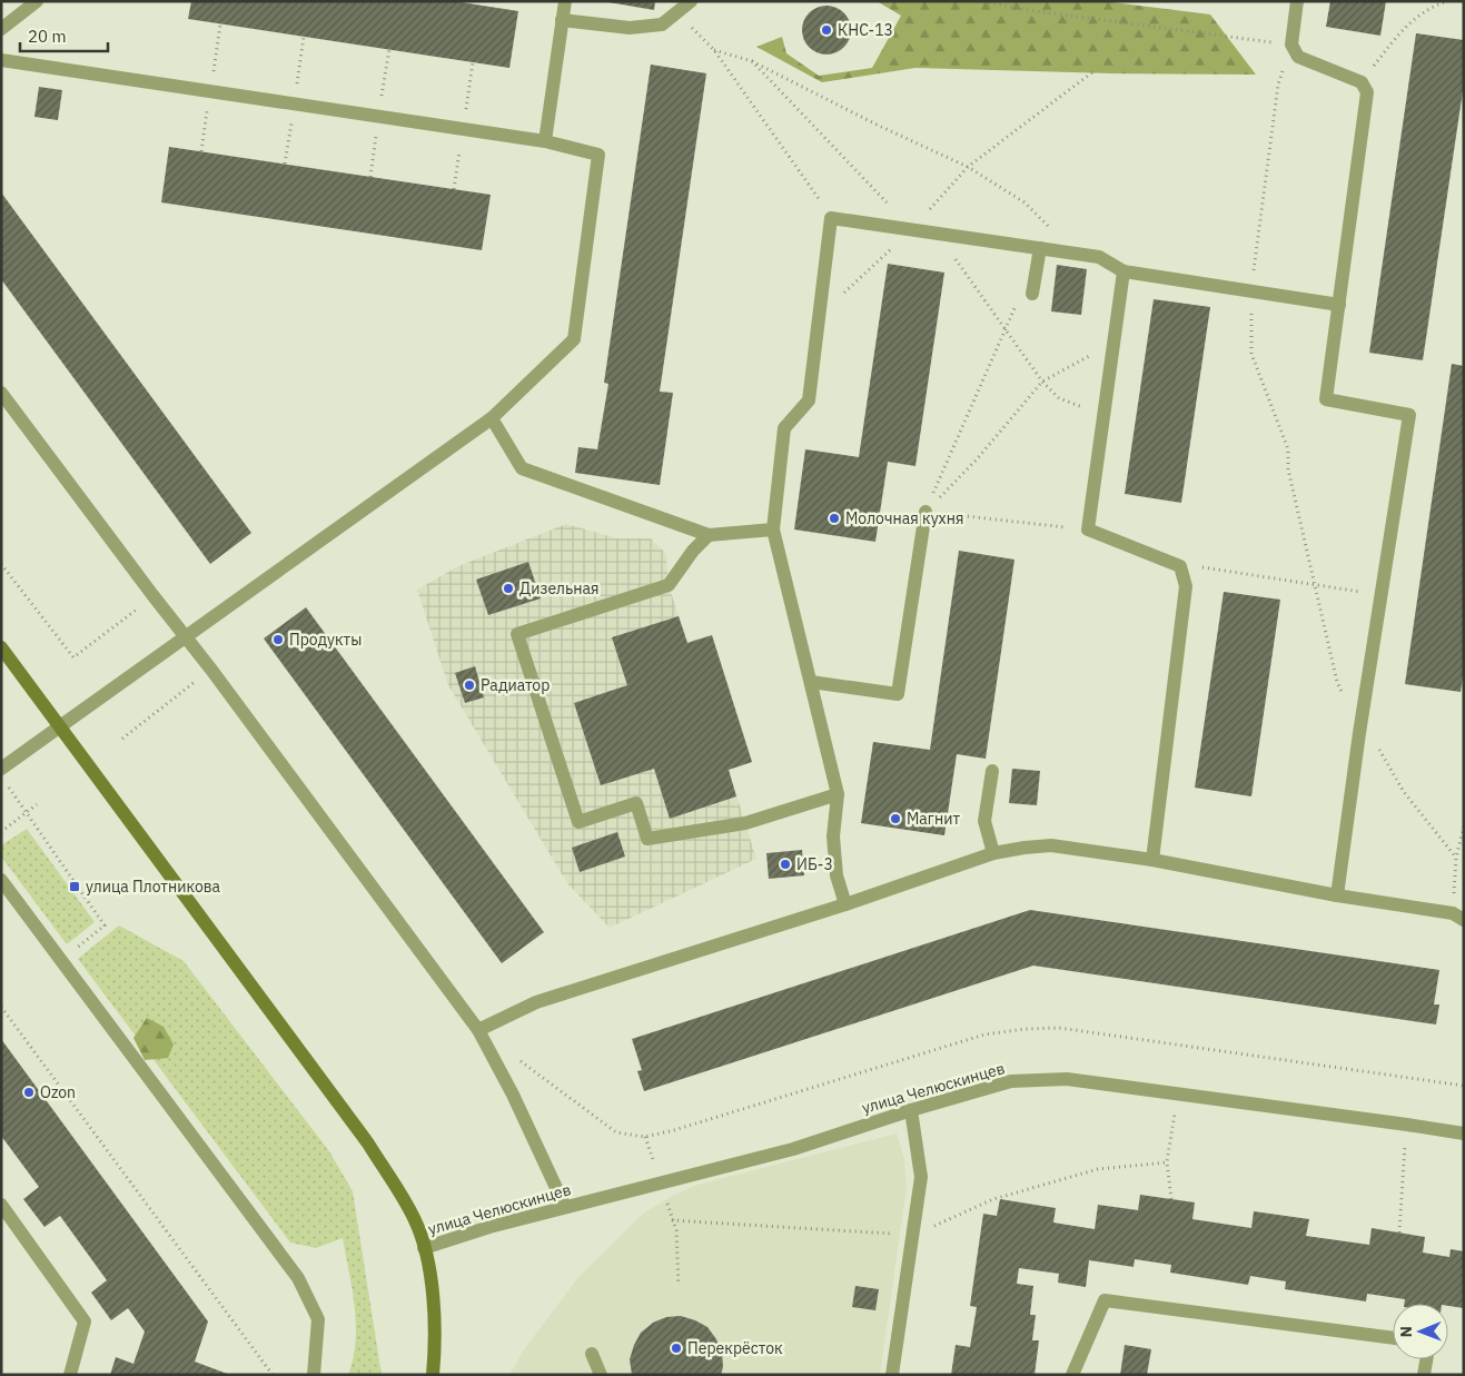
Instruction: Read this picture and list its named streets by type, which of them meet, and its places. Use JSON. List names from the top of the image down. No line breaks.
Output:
{"streets":{"street":["улица Челюскинцев"]},"places":{"other":["КНС-13","Молочная кухня","Дизельная","Продукты","Радиатор","Магнит","ИБ-3","Ozon","Перекрёсток"],"transit":["улица Плотникова"]},"scale_bar":"20 m","north":"left"}
